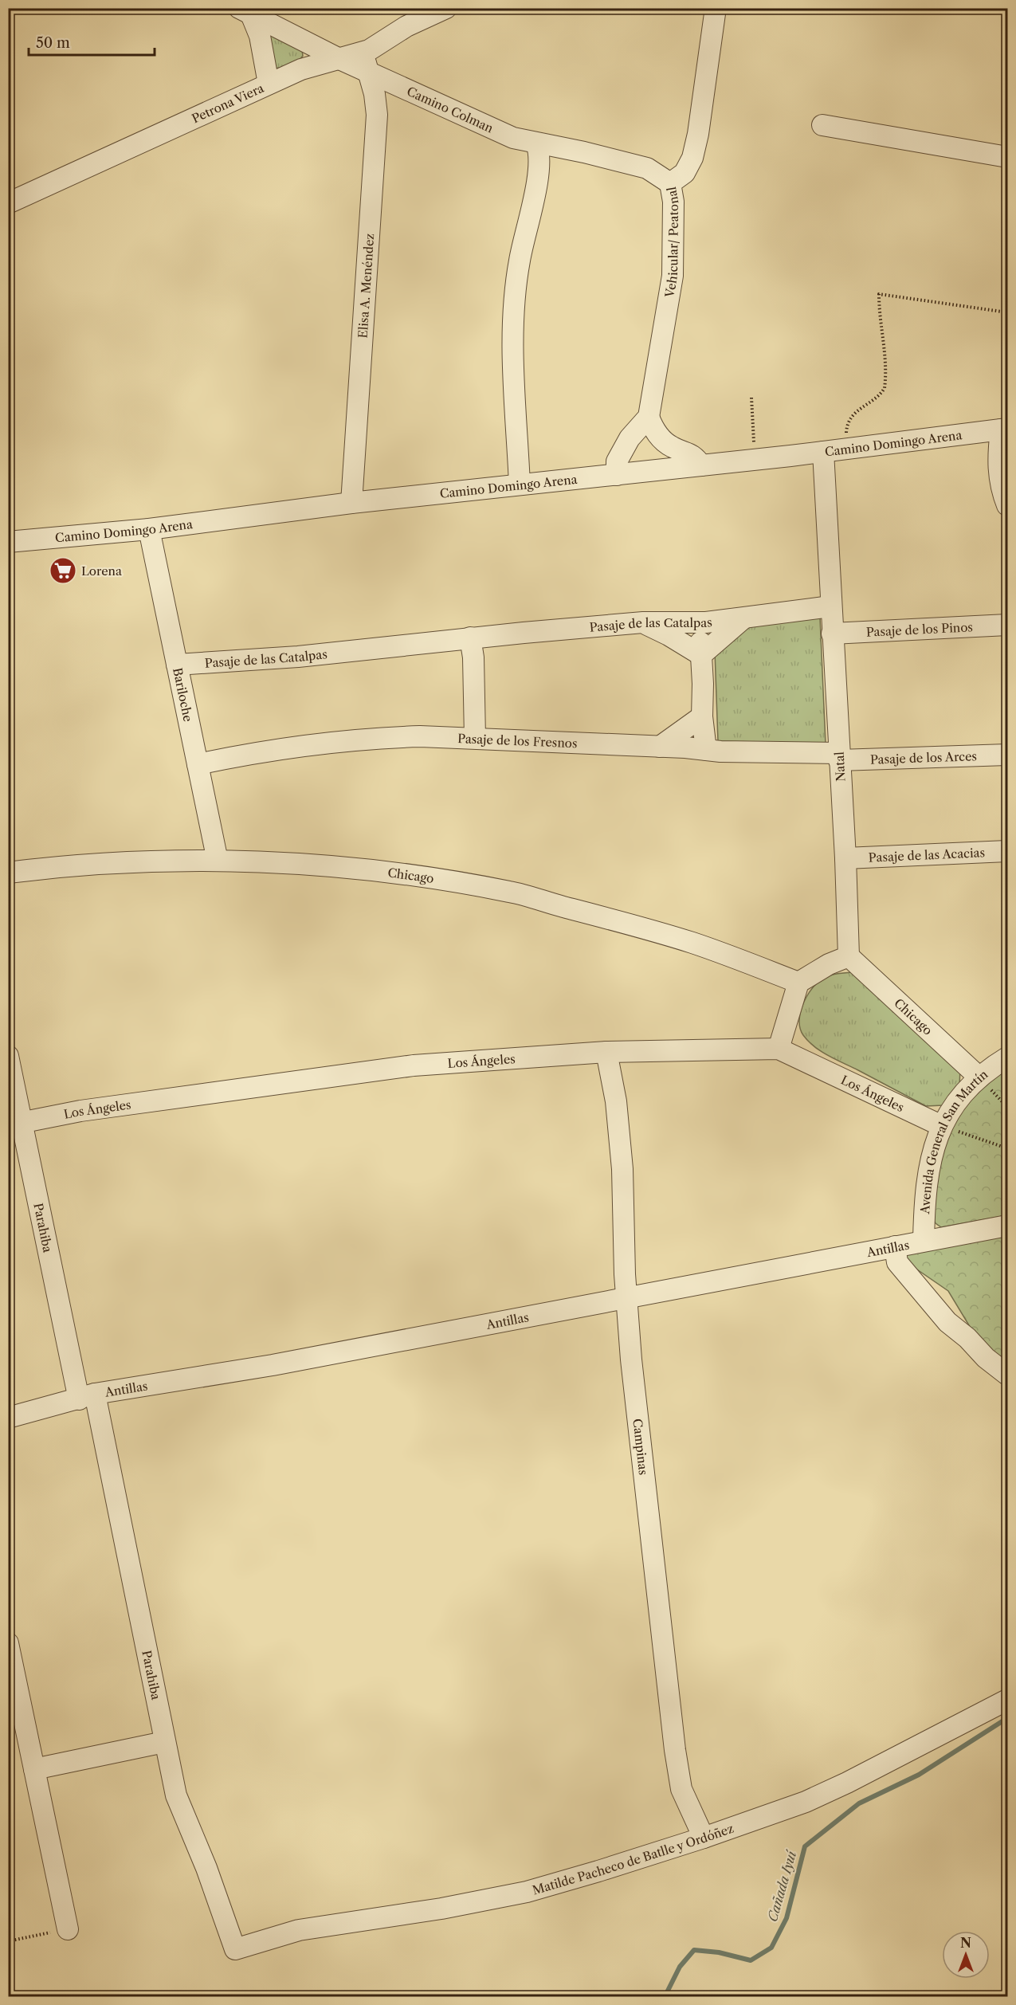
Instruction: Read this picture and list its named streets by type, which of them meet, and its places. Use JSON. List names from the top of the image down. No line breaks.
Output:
{"streets":{"street":["Petrona Viera","Camino Colman","Vehicular/ Peatonal","Elisa A. Menéndez","Camino Domingo Arena","Pasaje de las Catalpas","Pasaje de los Pinos","Bariloche","Pasaje de los Fresnos","Pasaje de los Arces","Natal","Pasaje de las Acacias","Chicago","Los Ángeles","Avenida General San Martín","Parahiba","Antillas","Campinas","Matilde Pacheco de Batlle y Ordóñez"]},"crossings":[["Petrona Viera","Camino Colman"],["Camino Colman","Vehicular/ Peatonal"],["Camino Colman","Elisa A. Menéndez"],["Elisa A. Menéndez","Camino Domingo Arena"],["Camino Domingo Arena","Bariloche"],["Camino Domingo Arena","Natal"],["Pasaje de las Catalpas","Bariloche"],["Pasaje de las Catalpas","Natal"],["Pasaje de los Pinos","Natal"],["Bariloche","Pasaje de los Fresnos"],["Bariloche","Chicago"],["Pasaje de los Fresnos","Pasaje de los Arces"],["Pasaje de los Fresnos","Natal"],["Pasaje de los Arces","Natal"],["Natal","Pasaje de las Acacias"],["Natal","Chicago"],["Chicago","Avenida General San Martín"],["Los Ángeles","Avenida General San Martín"],["Los Ángeles","Parahiba"],["Los Ángeles","Campinas"],["Avenida General San Martín","Antillas"],["Parahiba","Antillas"],["Parahiba","Matilde Pacheco de Batlle y Ordóñez"],["Antillas","Campinas"],["Campinas","Matilde Pacheco de Batlle y Ordóñez"]],"water":["Cañada Iyuí"],"places":{"supermarket":["Lorena"]},"scale_bar":"50 m","north":"top"}
